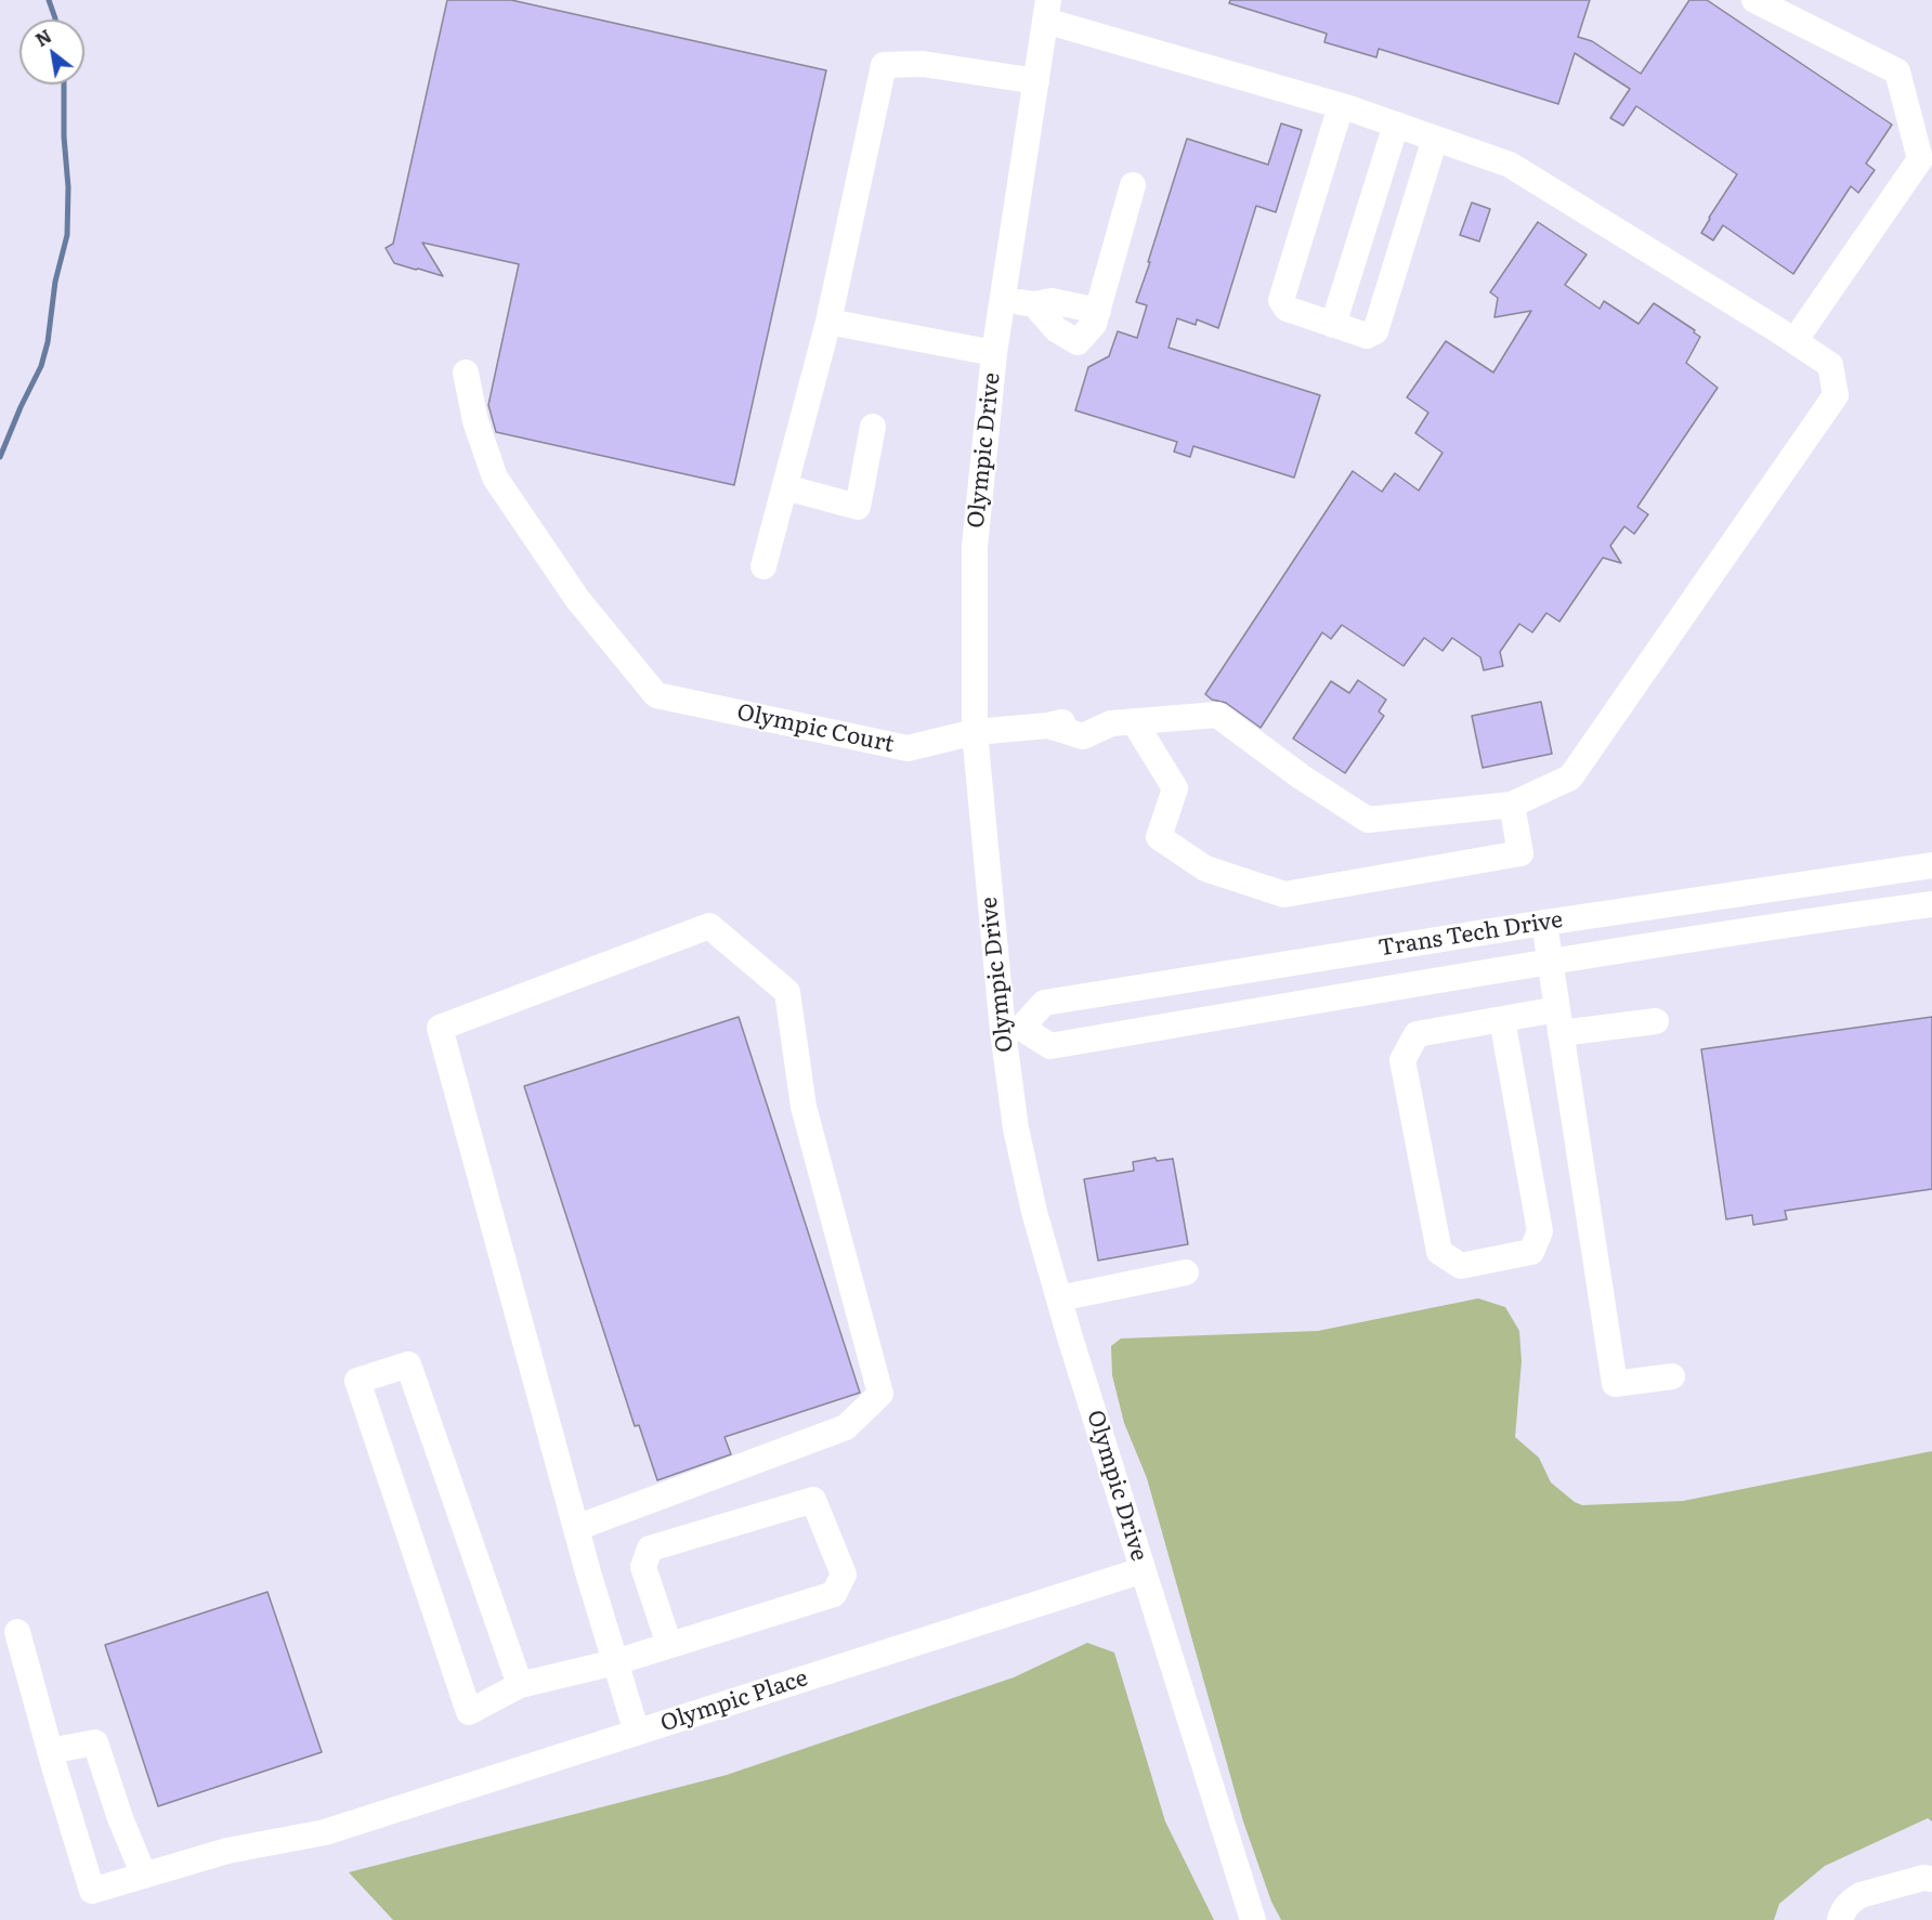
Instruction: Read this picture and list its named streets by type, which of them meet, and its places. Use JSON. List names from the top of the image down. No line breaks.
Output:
{"streets":{"street":["Olympic Drive","Olympic Court","Trans Tech Drive","Olympic Place"]},"crossings":[["Olympic Drive","Olympic Court"],["Olympic Drive","Trans Tech Drive"],["Olympic Drive","Olympic Place"]],"north":"top left"}
